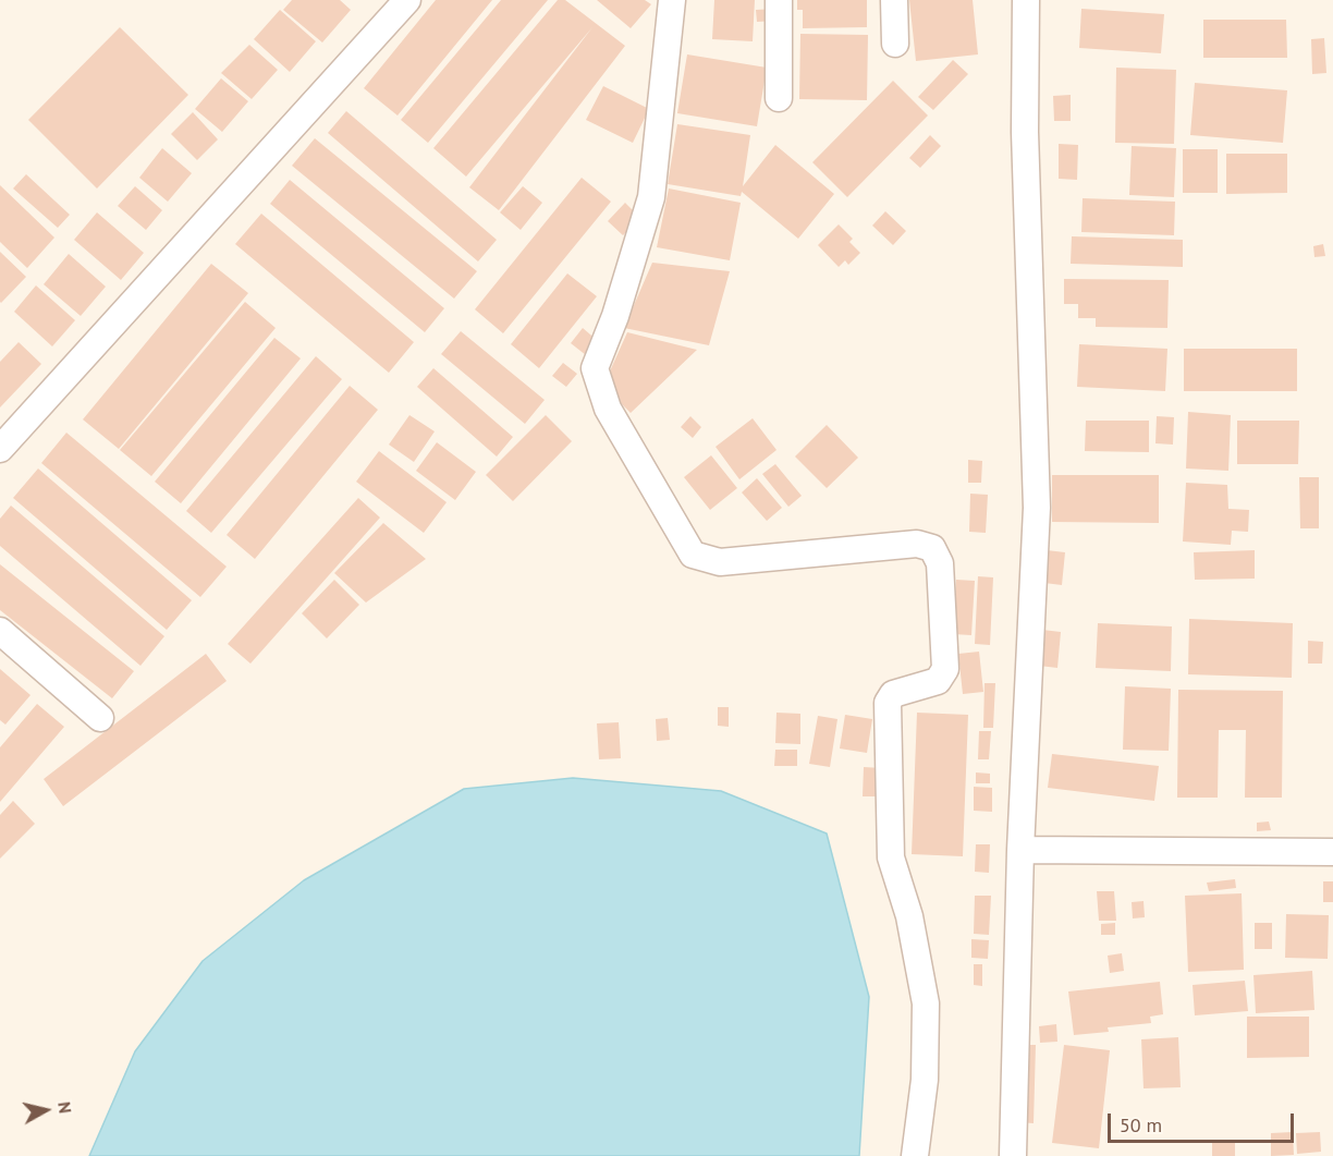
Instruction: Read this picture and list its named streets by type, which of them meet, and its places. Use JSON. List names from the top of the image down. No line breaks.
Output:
{"scale_bar":"50 m","north":"right"}
